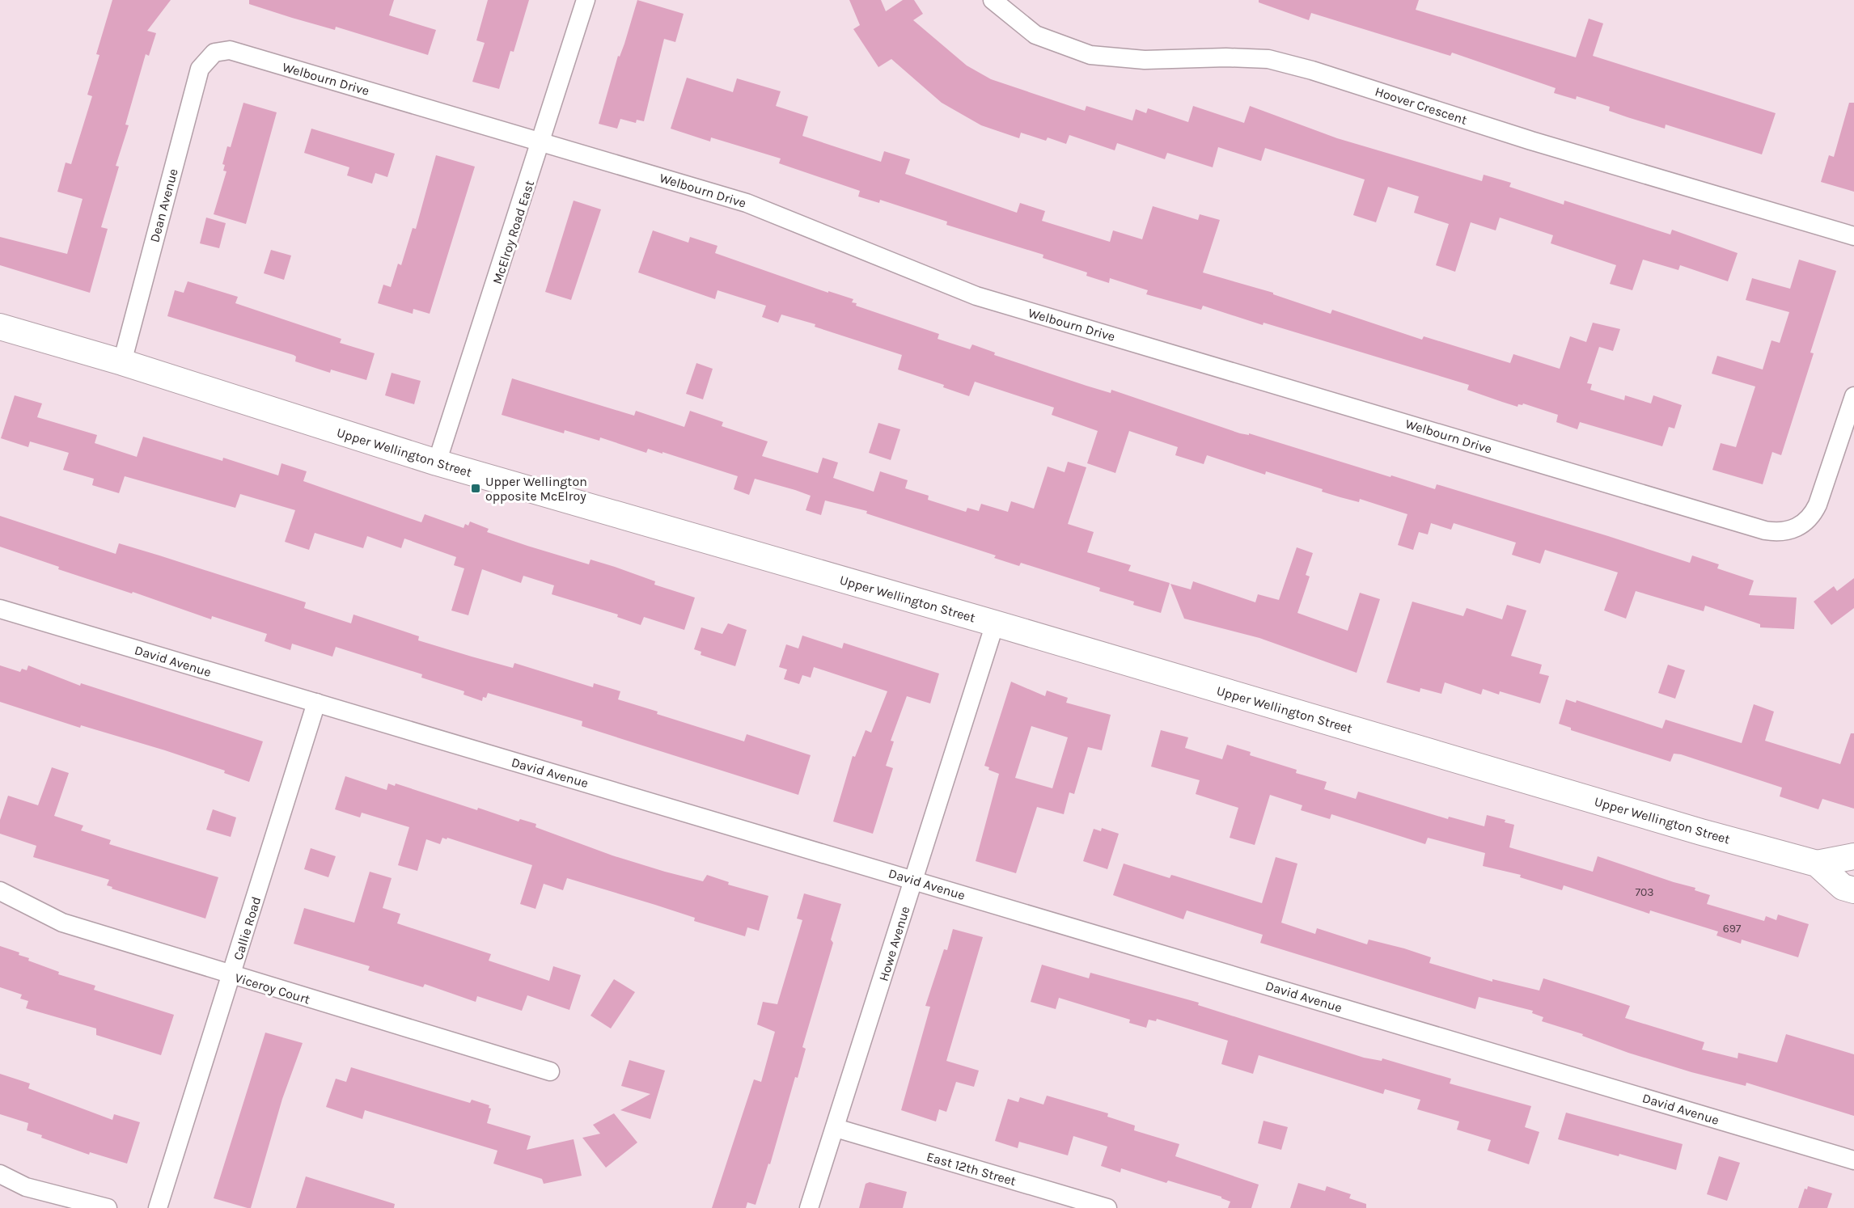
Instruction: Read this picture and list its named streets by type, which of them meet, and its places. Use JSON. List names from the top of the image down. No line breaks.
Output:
{"streets":{"main road":["Upper Wellington Street"],"street":["Welbourn Drive","Hoover Crescent","Dean Avenue","McElroy Road East","David Avenue","Callie Road","Howe Avenue","Viceroy Court","East 12th Street"]},"crossings":[["Welbourn Drive","Dean Avenue"],["Welbourn Drive","McElroy Road East"],["Dean Avenue","Upper Wellington Street"],["McElroy Road East","Upper Wellington Street"],["Upper Wellington Street","Howe Avenue"],["David Avenue","Callie Road"],["David Avenue","Howe Avenue"],["Callie Road","Viceroy Court"],["Howe Avenue","East 12th Street"]],"places":{"transit":["Upper Wellington opposite McElroy"]},"house_numbers":["703","697"]}
